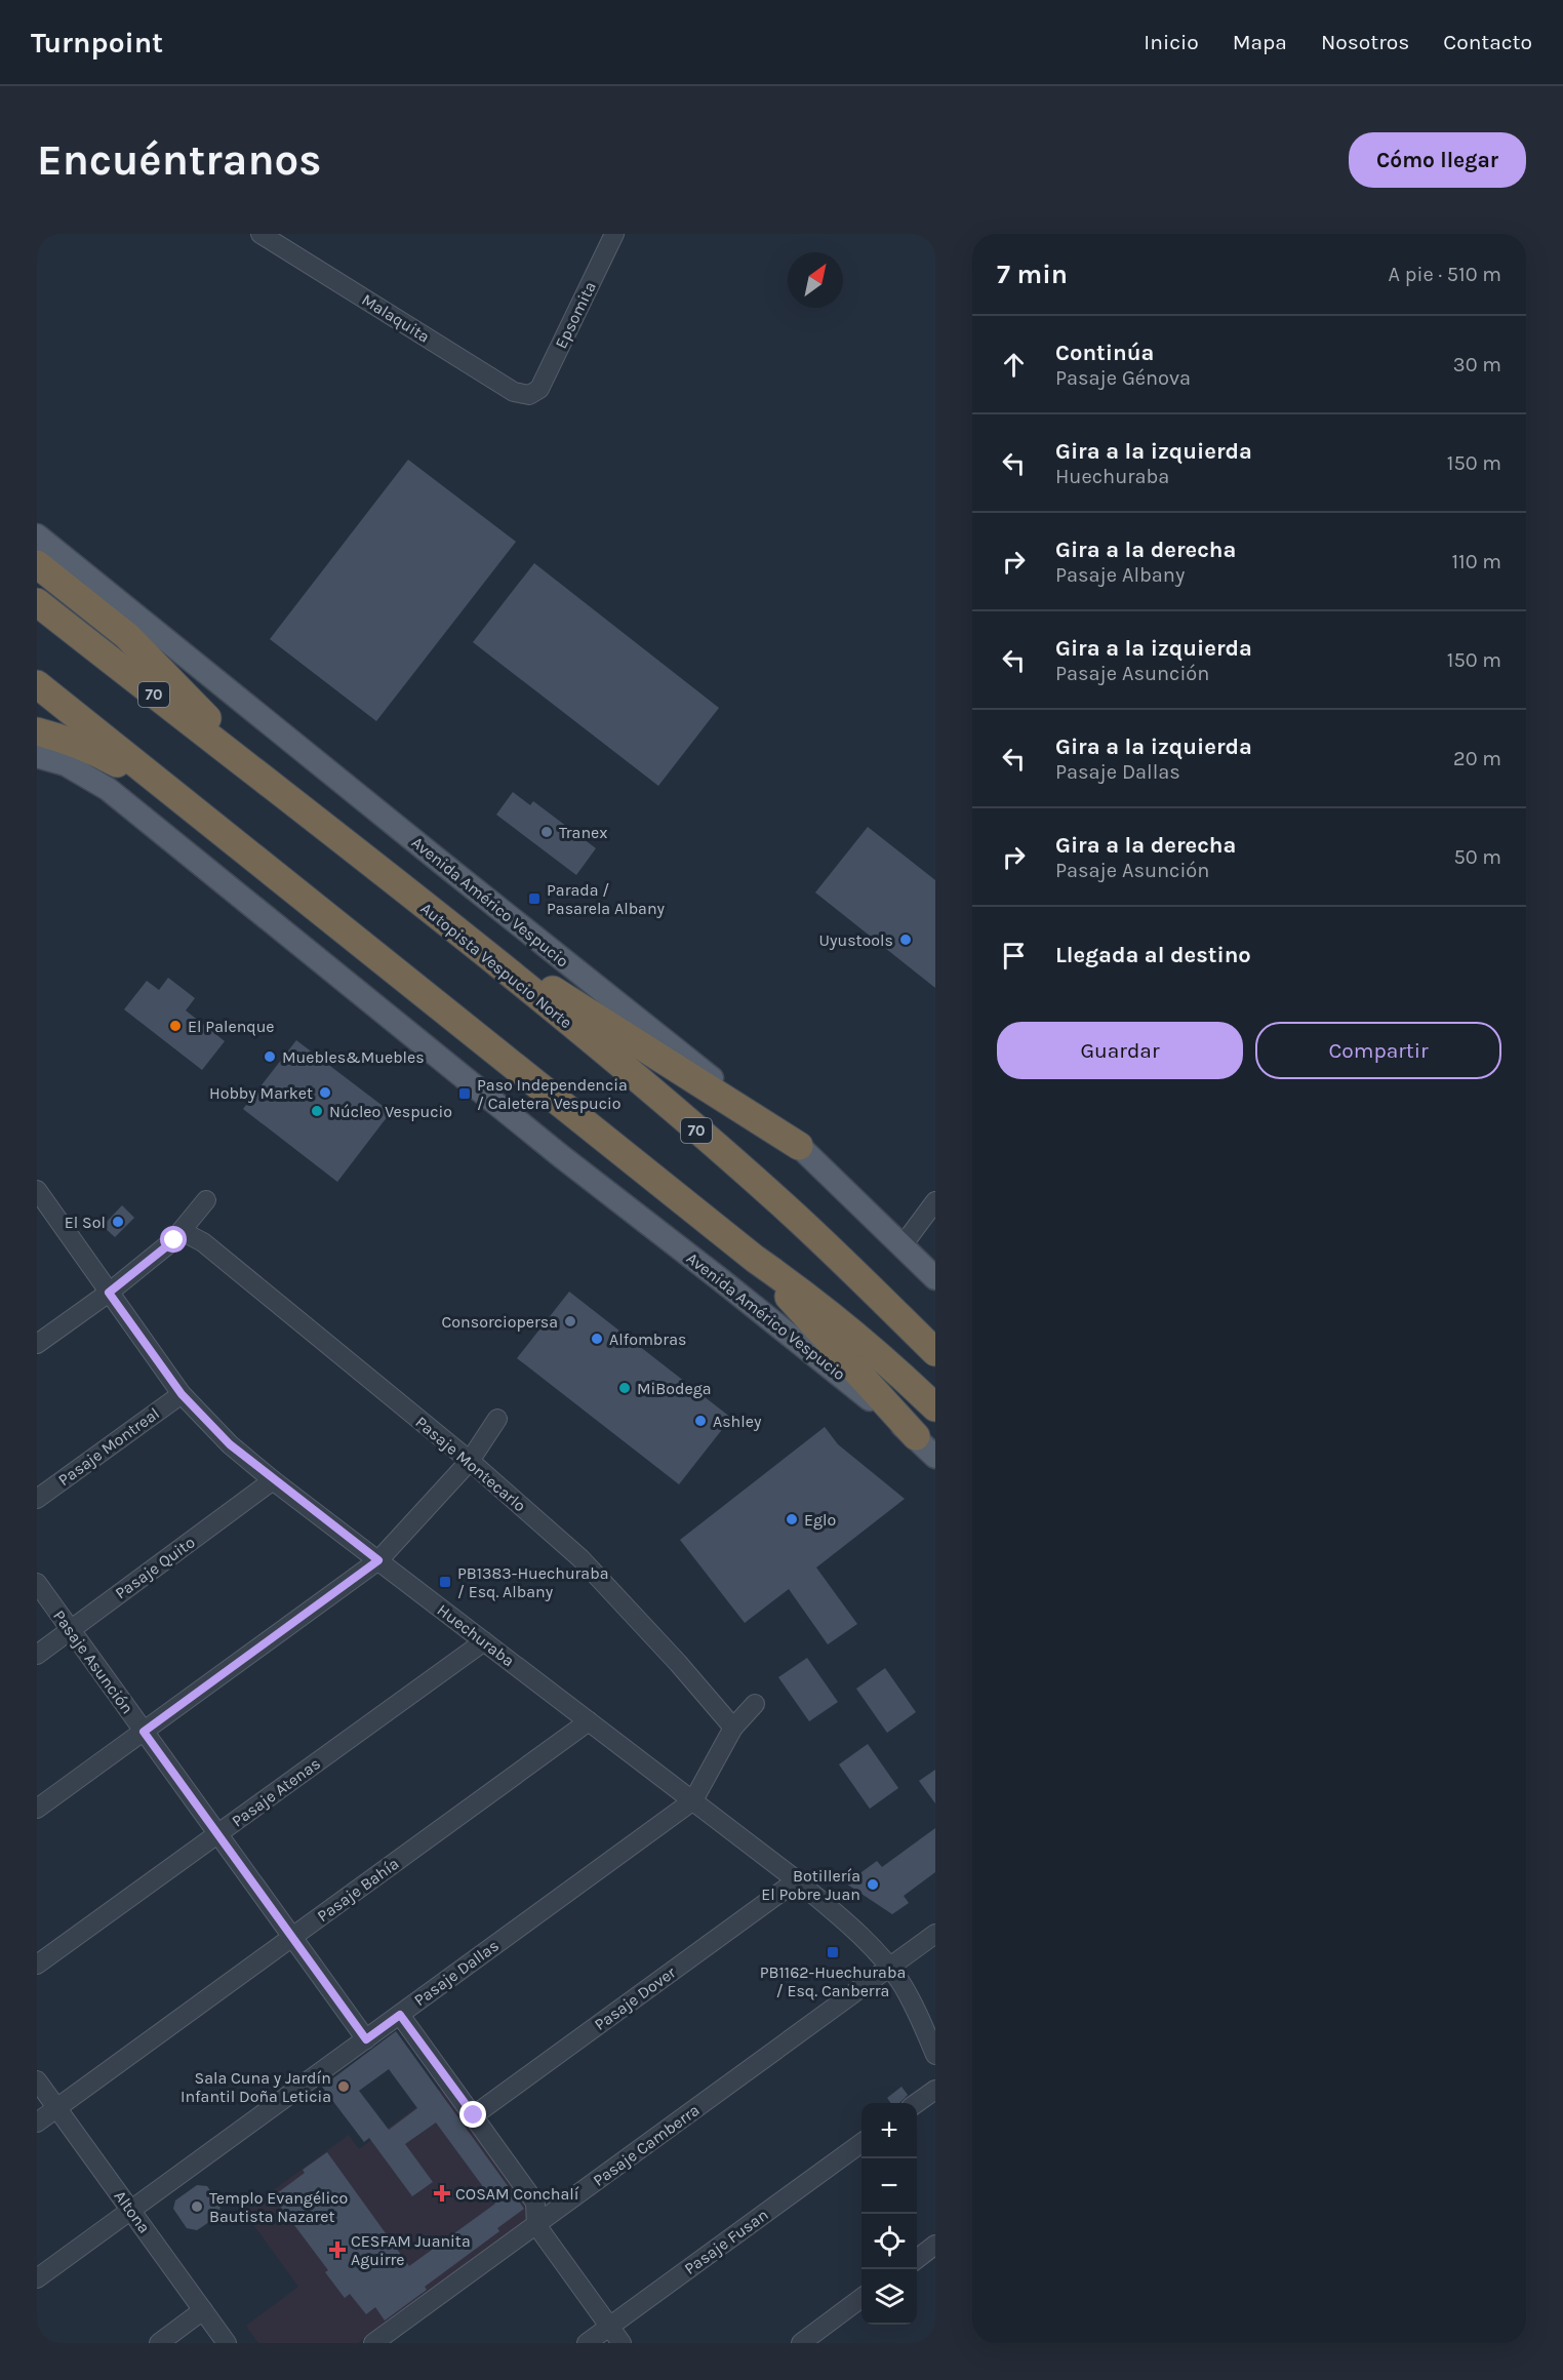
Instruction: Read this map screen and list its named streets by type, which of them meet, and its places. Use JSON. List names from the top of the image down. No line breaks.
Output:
{"streets":{"highway":["70","Autopista Vespucio Norte"],"main road":["Avenida Américo Vespucio"],"street":["Epsomita","Malaquita","Pasaje Montreal","Pasaje Montecarlo","Pasaje Quito","Huechuraba","Pasaje Asunción","Pasaje Atenas","Pasaje Bahía","Pasaje Dallas","Pasaje Dover","Pasaje Camberra","Altona","Pasaje Fusan"]},"crossings":[["Epsomita","Malaquita"],["Pasaje Montreal","Huechuraba"],["Pasaje Montecarlo","Pasaje Dallas"],["Pasaje Quito","Huechuraba"],["Pasaje Quito","Pasaje Asunción"],["Huechuraba","Pasaje Atenas"],["Huechuraba","Pasaje Bahía"],["Huechuraba","Pasaje Dallas"],["Huechuraba","Pasaje Dover"],["Huechuraba","Pasaje Camberra"],["Pasaje Asunción","Pasaje Atenas"],["Pasaje Asunción","Pasaje Bahía"],["Pasaje Asunción","Pasaje Dallas"],["Pasaje Bahía","Altona"],["Pasaje Dallas","Altona"]],"places":{"other":["Tranex","Uyustools","El Palenque","Muebles&Muebles","Hobby Market","Núcleo Vespucio","El Sol","Consorciopersa","Alfombras","MiBodega","Ashley","Eglo","Botillería El Pobre Juan","Sala Cuna y Jardín Infantil Doña Leticia","Templo Evangélico Bautista Nazaret"],"transit":["Parada / Pasarela Albany","Paso Independencia / Caletera Vespucio","PB1383-Huechuraba / Esq. Albany","PB1162-Huechuraba / Esq. Canberra"],"health":["COSAM Conchalí","CESFAM Juanita Aguirre"]},"north":"top right","page":{"header":"Turnpoint","nav":["Inicio","Mapa","Nosotros","Contacto"],"buttons":["Cómo llegar",["Guardar","Compartir"]],"title":"Encuéntranos","heading":["7 min","A pie · 510 m"],"list":[["Continúa","Pasaje Génova","30 m"],["Gira a la izquierda","Huechuraba","150 m"],["Gira a la derecha","Pasaje Albany","110 m"],["Gira a la izquierda","Pasaje Asunción","150 m"],["Gira a la izquierda","Pasaje Dallas","20 m"],["Gira a la derecha","Pasaje Asunción","50 m"],"Llegada al destino"],"map_buttons":["+","−"]}}
